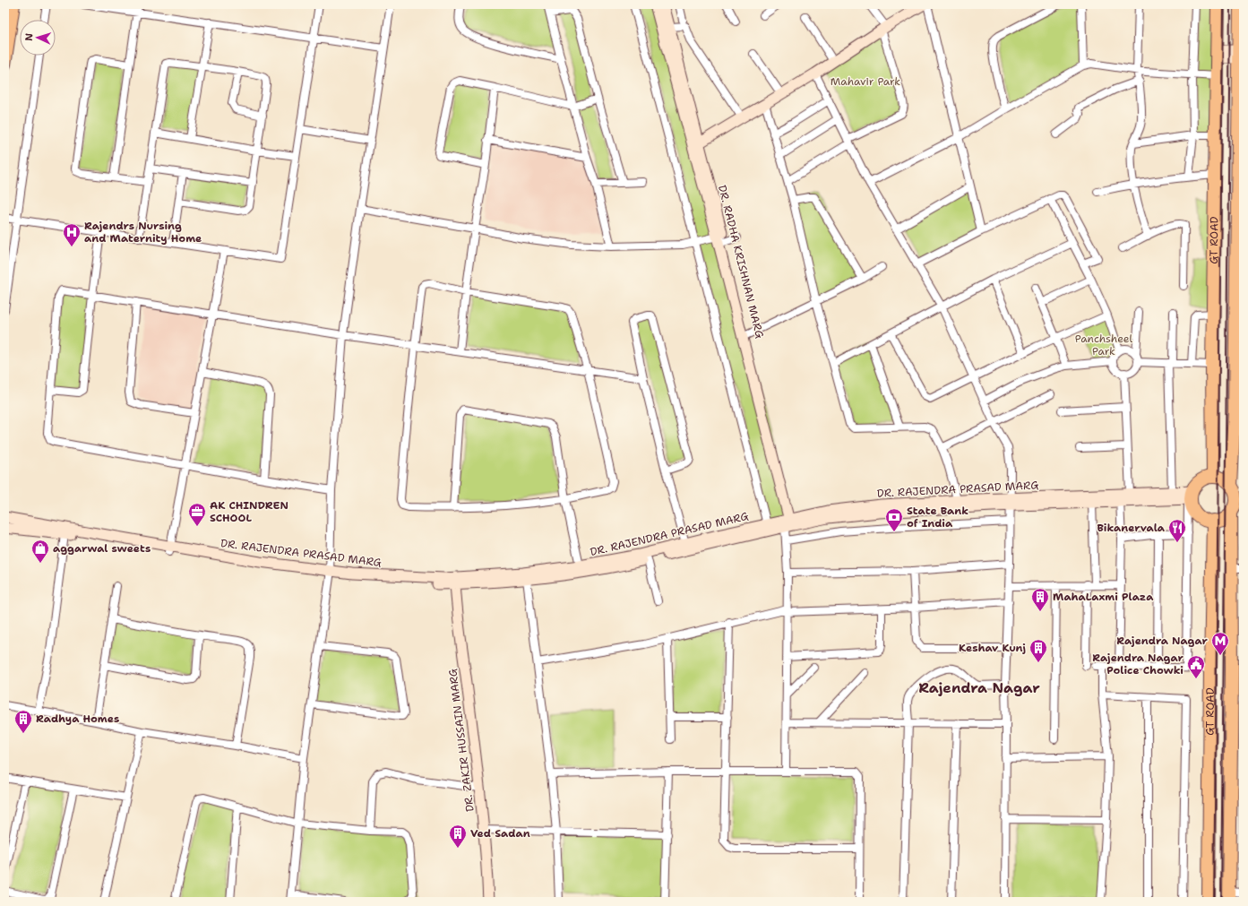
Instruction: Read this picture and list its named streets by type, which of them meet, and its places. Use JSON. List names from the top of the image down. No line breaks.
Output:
{"streets":{"highway":["GT ROAD"],"main road":["DR. RADHA KRISHNAN MARG","DR. RAJENDRA PRASAD MARG","DR. ZAKIR HUSSAIN MARG"]},"crossings":[["GT ROAD","DR. RAJENDRA PRASAD MARG"],["DR. RADHA KRISHNAN MARG","DR. RAJENDRA PRASAD MARG"],["DR. RAJENDRA PRASAD MARG","DR. ZAKIR HUSSAIN MARG"]],"districts":["Rajendra Nagar"],"parks":["Mahavir Park","Panchsheel Park"],"places":{"hospital":["Rajendrs Nursing and Maternity Home"],"office":["AK CHINDREN SCHOOL"],"bank":["State Bank of India"],"restaurant":["Bikanervala"],"shop":["aggarwal sweets"],"building":["MahaLaxmi Plaza","Keshav Kunj","Radhya Homes","Ved Sadan"],"metro station":["Rajendra Nagar"],"public building":["Rajendra Nagar Police Chowki"]},"north":"left"}
